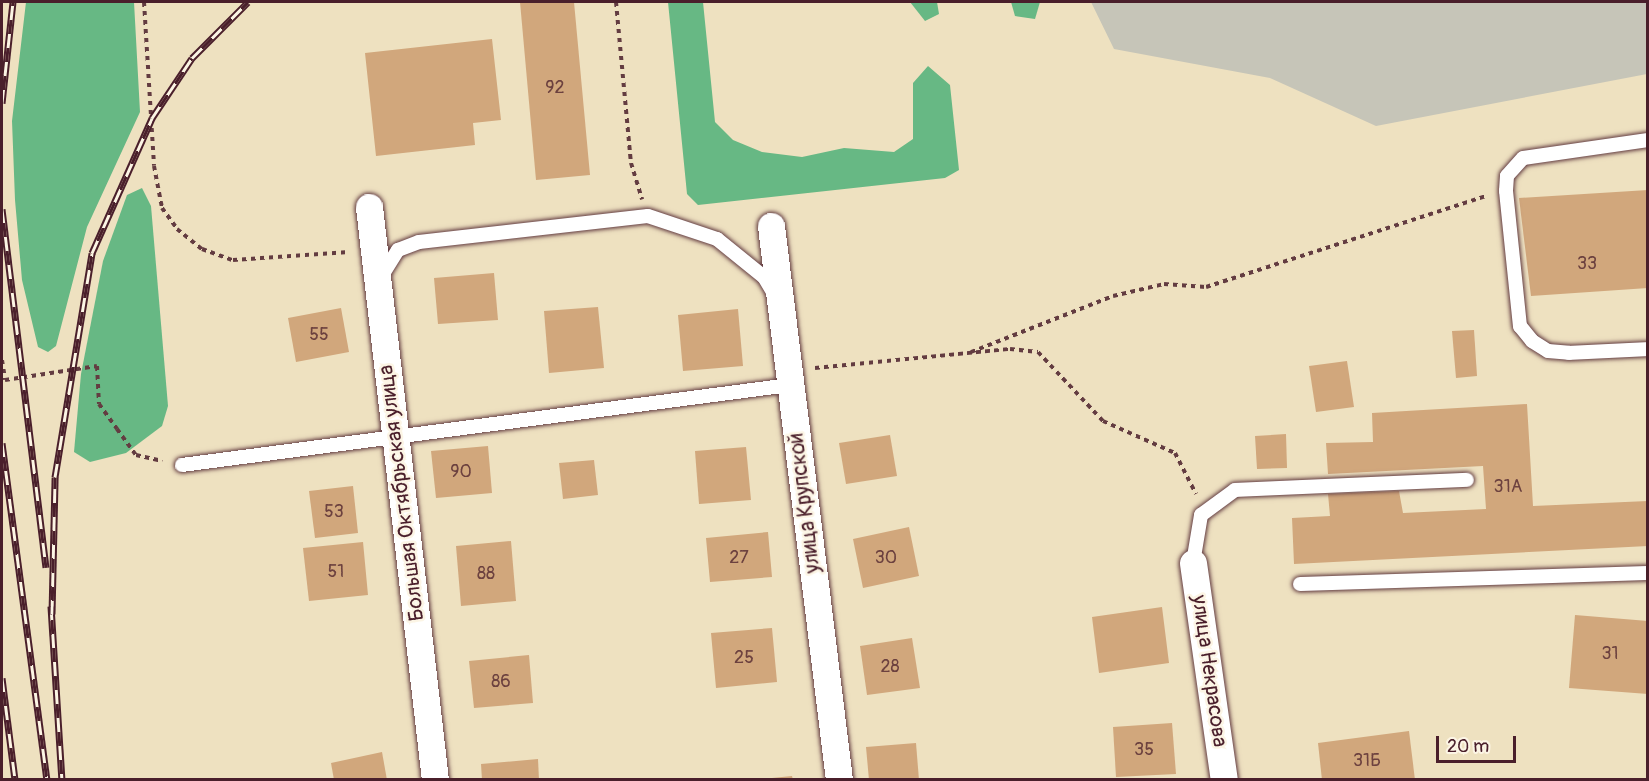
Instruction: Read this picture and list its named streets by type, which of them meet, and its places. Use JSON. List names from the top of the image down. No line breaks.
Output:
{"streets":{"street":["Большая Октябрьская улица","улица Крупской","улица Некрасова"]},"house_numbers":["92","33","55","90","31А","53","27","30","51","88","31","25","28","86","35","31Б"],"scale_bar":"20 m"}
